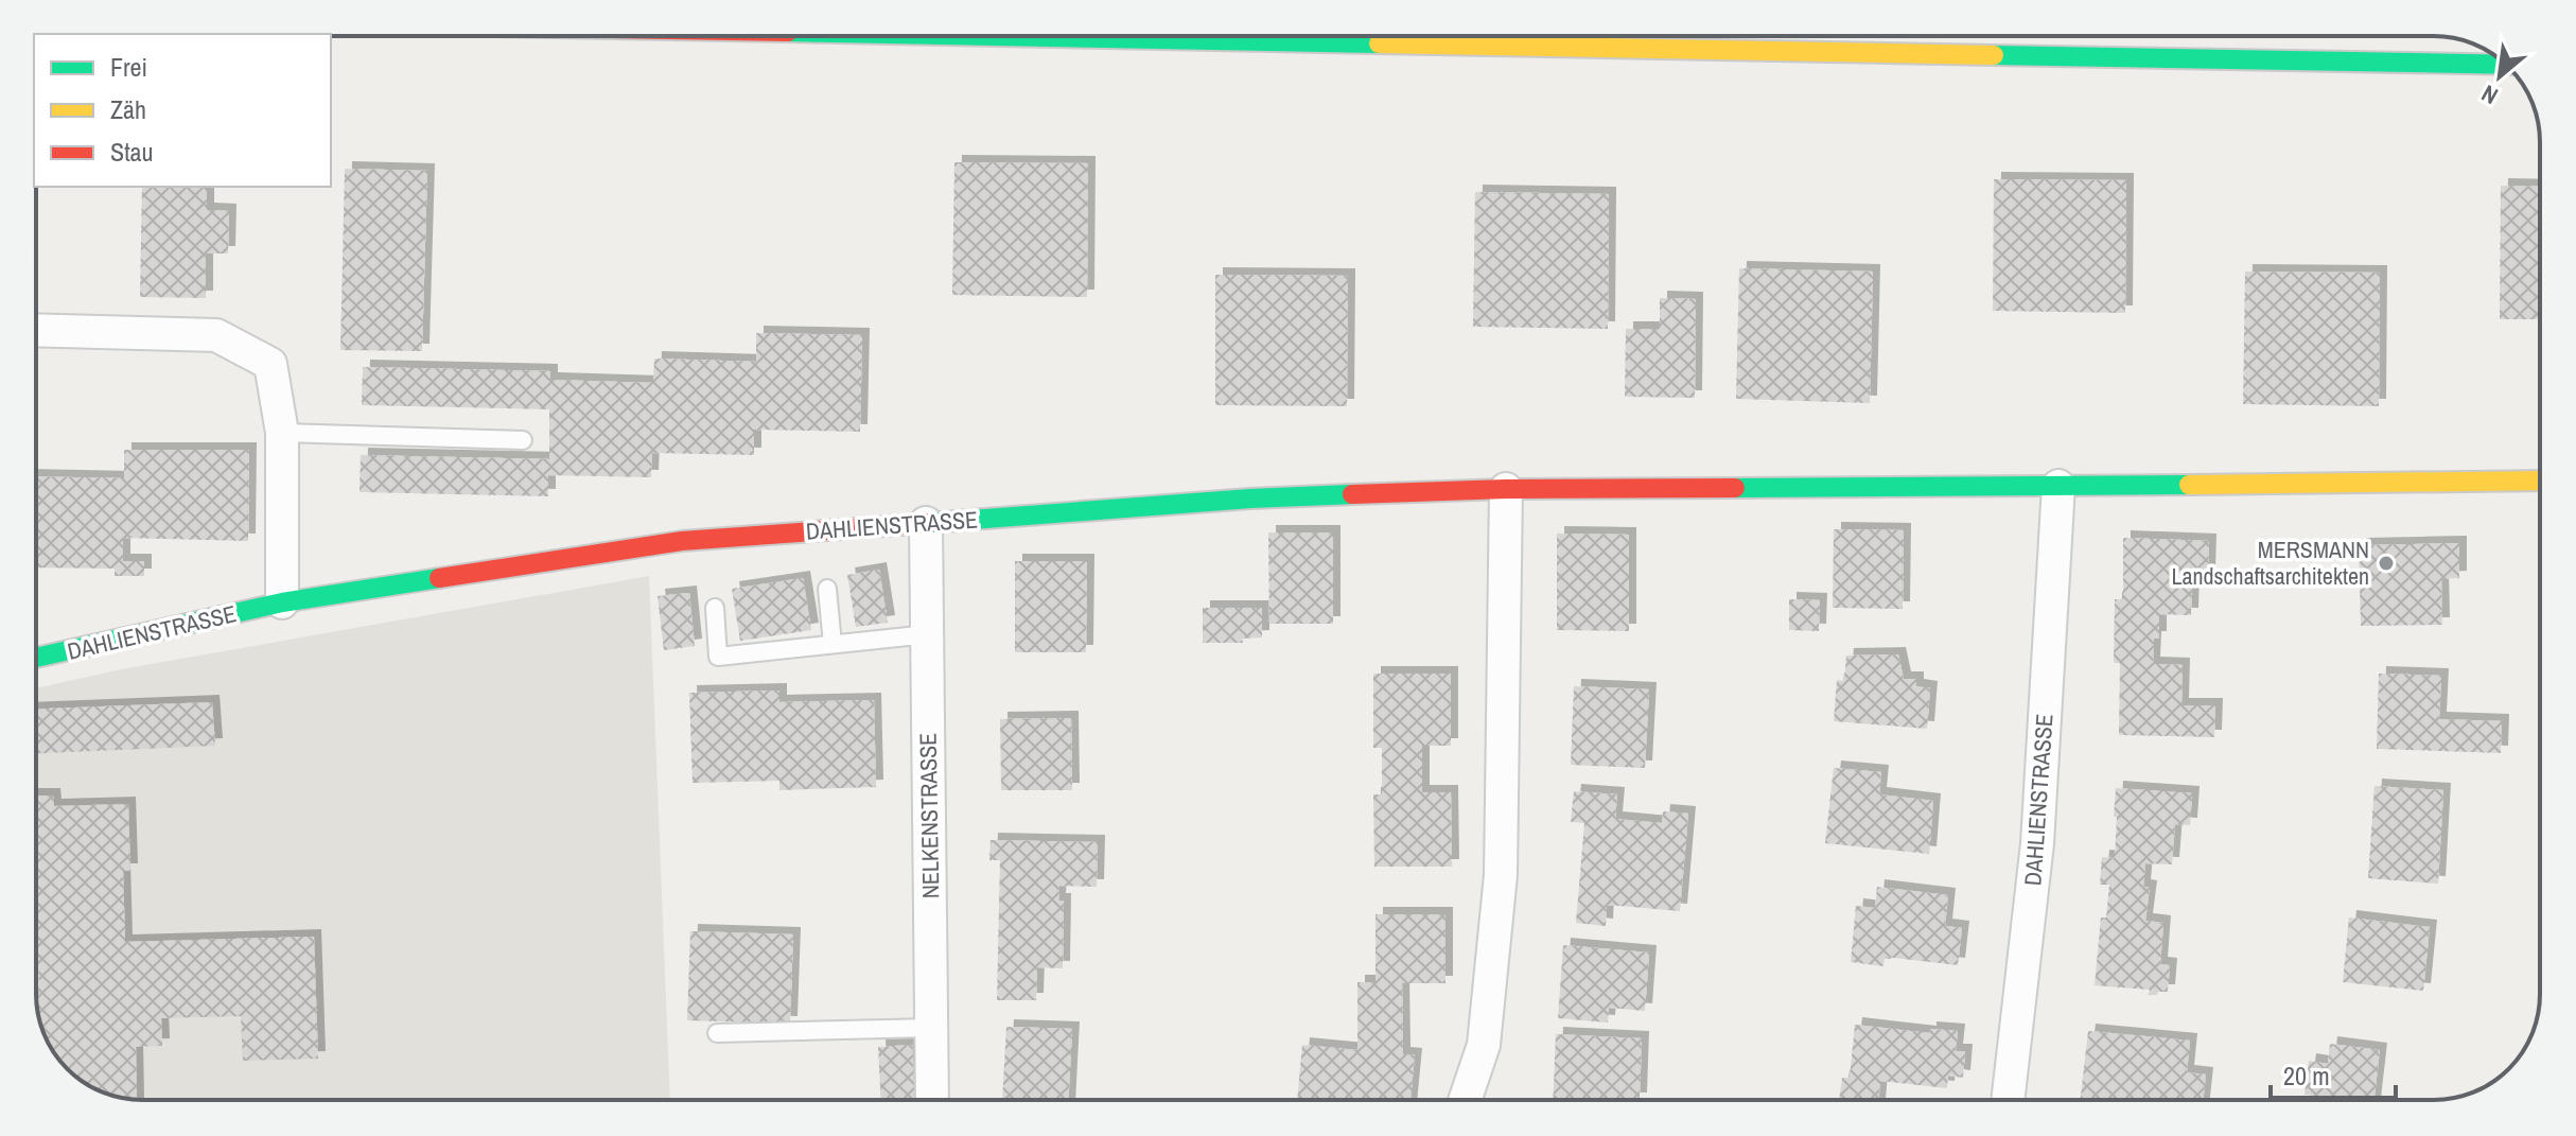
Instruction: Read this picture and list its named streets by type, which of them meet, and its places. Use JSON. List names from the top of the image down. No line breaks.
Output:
{"streets":{"street":["DAHLIENSTRASSE","NELKENSTRASSE"]},"crossings":[["DAHLIENSTRASSE","NELKENSTRASSE"]],"places":["MERSMANN Landschaftsarchitekten"],"legend":["Frei","Zäh","Stau"],"scale_bar":"20 m","north":"bottom left"}
